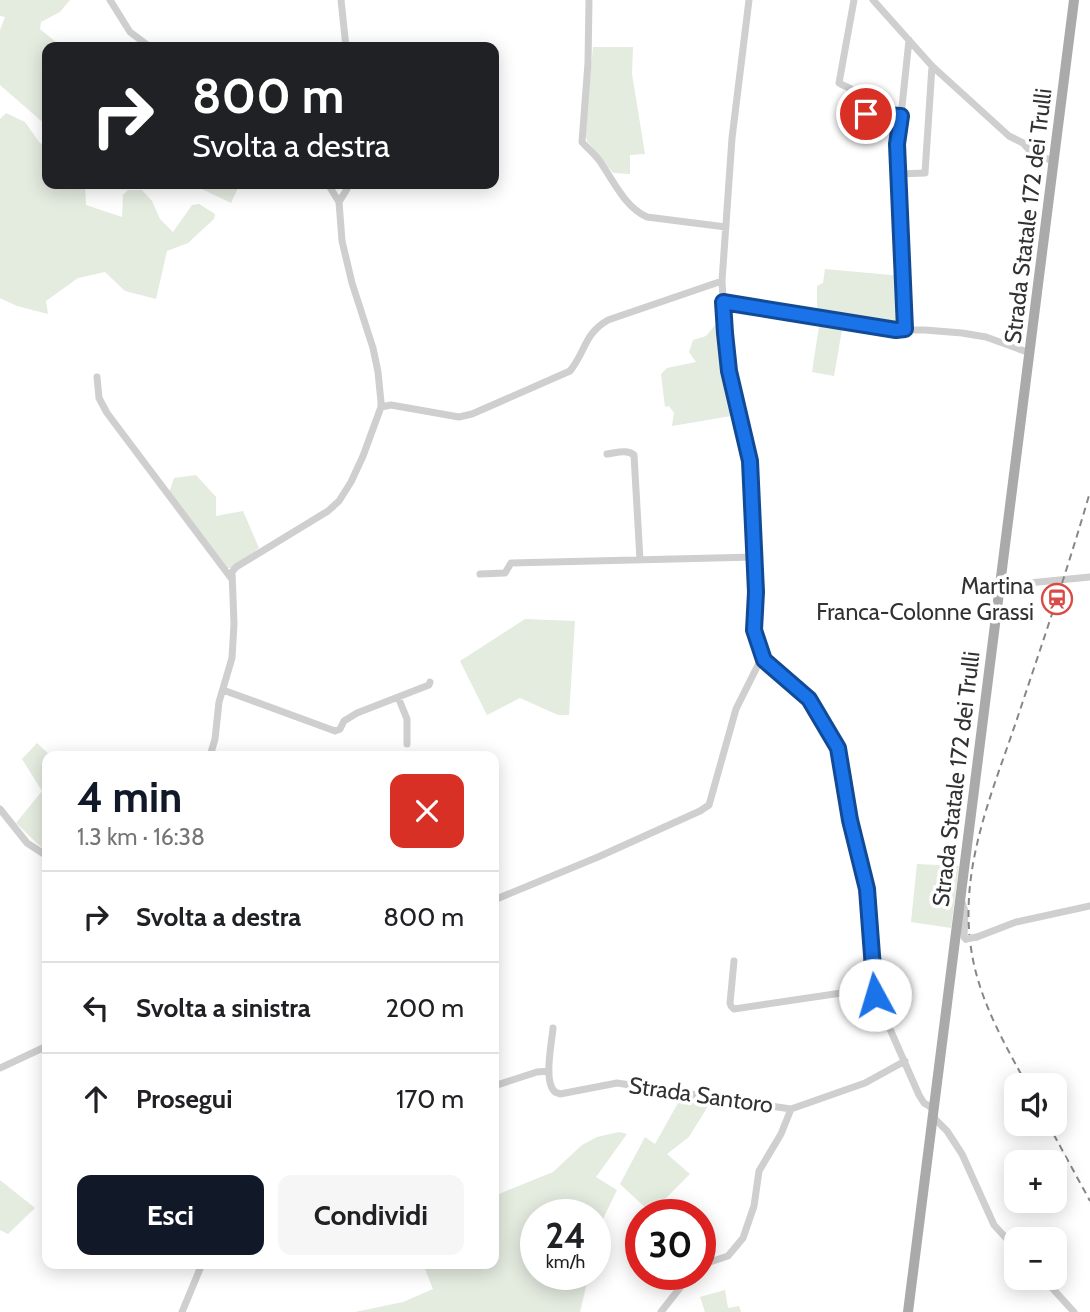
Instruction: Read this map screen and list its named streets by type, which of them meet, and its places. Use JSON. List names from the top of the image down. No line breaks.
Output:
{"streets":{"main road":["Strada Statale 172 dei Trulli"],"street":["Strada Santoro"]},"places":{"station":["Martina Franca-Colonne Grassi"]},"page":{"turn":["800 m","Svolta a destra"],"heading":["4 min","1.3 km · 16:38"],"list":[{"name":"Svolta a destra","value":"800 m"},{"name":"Svolta a sinistra","value":"200 m"},{"name":"Prosegui","value":"170 m"}],"map_buttons":["+","−"],"buttons":["Esci","Condividi"],"speed":"24 km/h","limit":"30"}}
